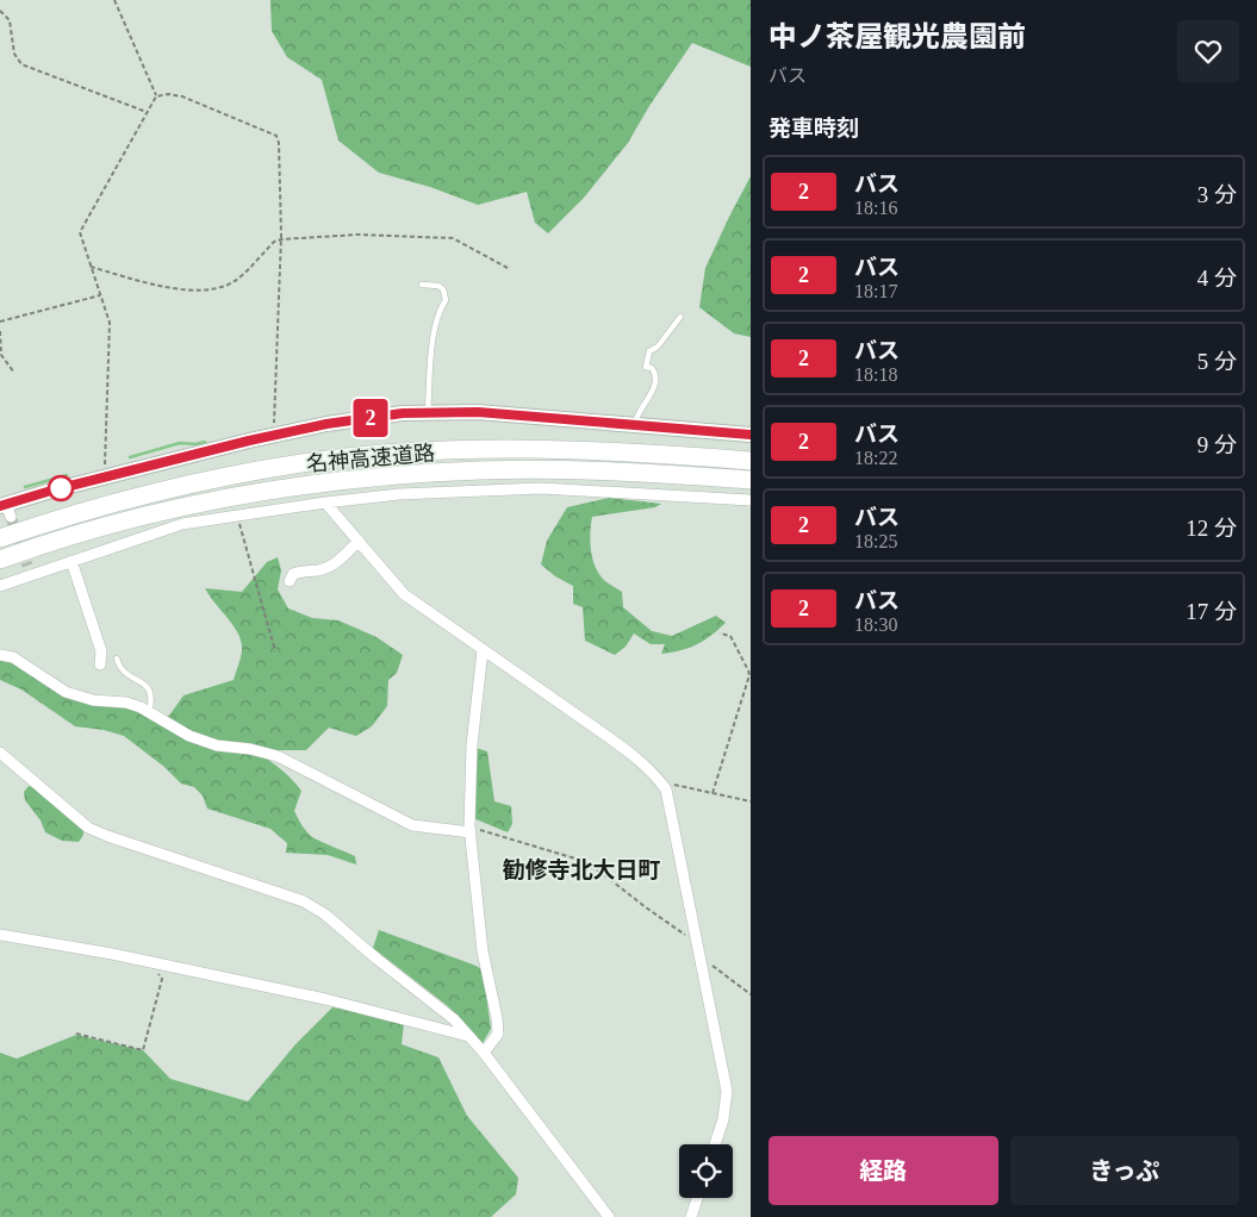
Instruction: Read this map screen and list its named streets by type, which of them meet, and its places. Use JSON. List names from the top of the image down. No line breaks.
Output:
{"streets":{"highway":["名神高速道路"]},"districts":["勧修寺北大日町"],"lines":["bus line 2"],"page":{"on_map":"2","heading":[["中ノ茶屋観光農園前","バス"],"発車時刻"],"list":[{"mark":"2","name":"バス","note":"18:16","value":"3 分"},{"mark":"2","name":"バス","note":"18:17","value":"4 分"},{"mark":"2","name":"バス","note":"18:18","value":"5 分"},{"mark":"2","name":"バス","note":"18:22","value":"9 分"},{"mark":"2","name":"バス","note":"18:25","value":"12 分"},{"mark":"2","name":"バス","note":"18:30","value":"17 分"}],"buttons":["経路","きっぷ"]}}
